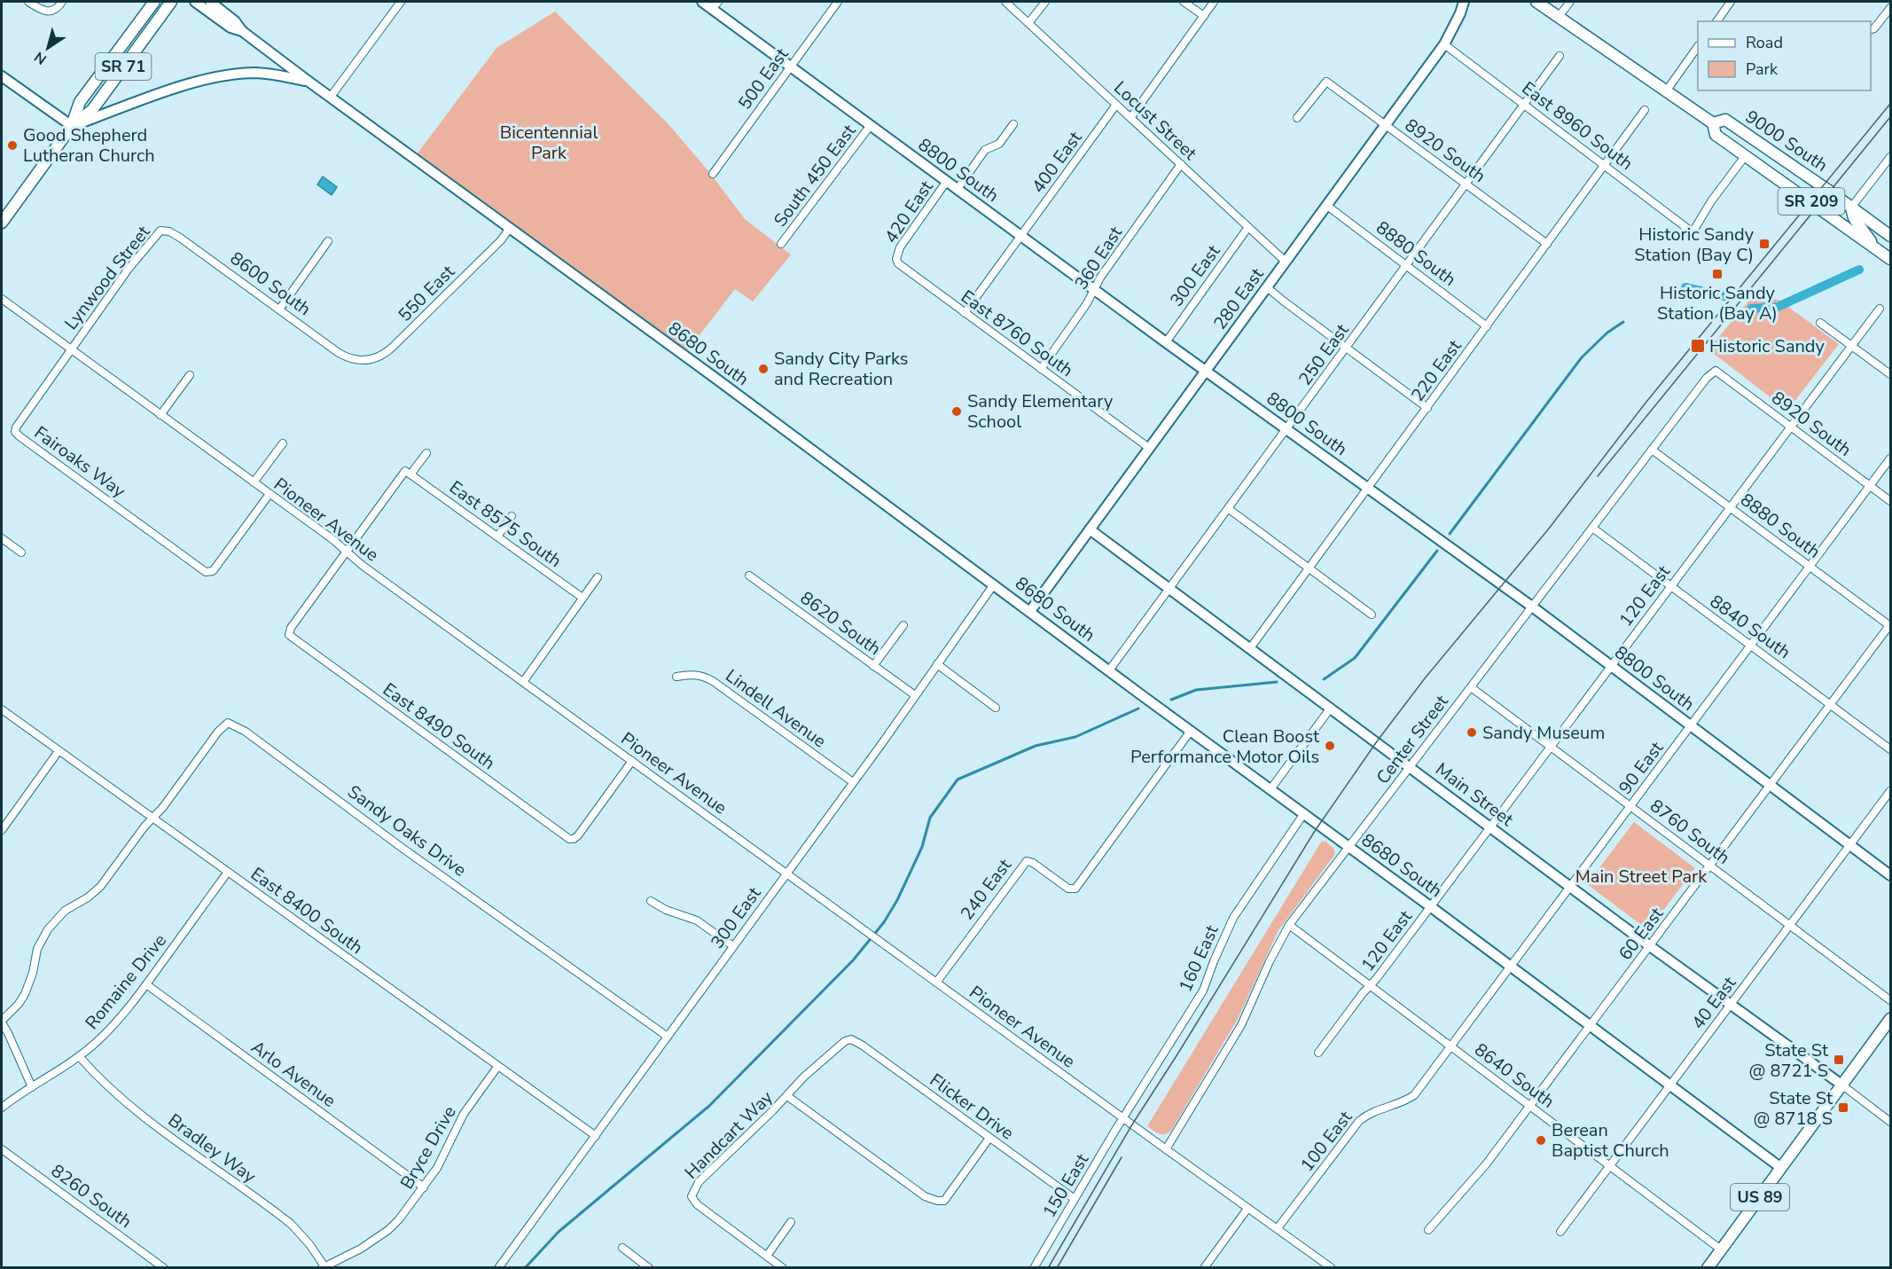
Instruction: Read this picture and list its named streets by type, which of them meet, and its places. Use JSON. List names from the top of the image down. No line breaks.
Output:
{"streets":{"main road":["SR 71","9000 South","SR 209","US 89"],"street":["500 East","Locust Street","East 8960 South","8920 South","400 East","8800 South","South 450 East","420 East","8880 South","360 East","300 East","Lynwood Street","8600 South","550 East","280 East","East 8760 South","8680 South","250 East","220 East","Fairoaks Way","Pioneer Avenue","East 8575 South","120 East","8620 South","8840 South","Lindell Avenue","East 8490 South","Center Street","90 East","Main Street","Sandy Oaks Drive","8760 South","240 East","East 8400 South","60 East","160 East","Romaine Drive","40 East","Arlo Avenue","8640 South","Flicker Drive","Handcart Way","100 East","Bryce Drive","Bradley Way","150 East","8260 South"]},"crossings":[["500 East","8800 South"],["Locust Street","400 East"],["Locust Street","360 East"],["Locust Street","300 East"],["Locust Street","280 East"],["East 8960 South","9000 South"],["East 8960 South","280 East"],["East 8960 South","250 East"],["East 8960 South","220 East"],["8920 South","280 East"],["8920 South","250 East"],["8920 South","220 East"],["8920 South","120 East"],["8920 South","Center Street"],["8920 South","90 East"],["400 East","8800 South"],["400 East","East 8760 South"],["8800 South","South 450 East"],["8800 South","420 East"],["8800 South","360 East"],["8800 South","300 East"],["8800 South","280 East"],["8800 South","250 East"],["8800 South","220 East"],["8800 South","120 East"],["8800 South","Center Street"],["8800 South","90 East"],["8800 South","60 East"],["8800 South","40 East"],["420 East","East 8760 South"],["8880 South","280 East"],["8880 South","250 East"],["8880 South","220 East"],["8880 South","120 East"],["8880 South","Center Street"],["8880 South","90 East"],["8880 South","60 East"],["360 East","East 8760 South"],["300 East","8680 South"],["300 East","Pioneer Avenue"],["300 East","8620 South"],["300 East","Lindell Avenue"],["300 East","Sandy Oaks Drive"],["300 East","East 8400 South"],["Lynwood Street","8600 South"],["Lynwood Street","Fairoaks Way"],["Lynwood Street","Pioneer Avenue"],["8600 South","550 East"],["550 East","8680 South"],["280 East","East 8760 South"],["280 East","8680 South"],["280 East","Main Street"],["8680 South","250 East"],["8680 South","120 East"],["8680 South","Center Street"],["8680 South","90 East"],["8680 South","240 East"],["8680 South","60 East"],["8680 South","160 East"],["8680 South","40 East"],["8680 South","US 89"],["250 East","Main Street"],["220 East","Main Street"],["Fairoaks Way","Pioneer Avenue"],["Pioneer Avenue","East 8490 South"],["Pioneer Avenue","Center Street"],["Pioneer Avenue","240 East"],["Pioneer Avenue","160 East"],["Pioneer Avenue","100 East"],["Pioneer Avenue","150 East"],["120 East","8840 South"],["120 East","Main Street"],["120 East","8760 South"],["120 East","8640 South"],["8840 South","Center Street"],["8840 South","90 East"],["8840 South","60 East"],["Center Street","Main Street"],["Center Street","8760 South"],["Center Street","8640 South"],["90 East","Main Street"],["90 East","8760 South"],["90 East","8640 South"],["90 East","100 East"],["Main Street","60 East"],["Main Street","40 East"],["Main Street","US 89"],["Sandy Oaks Drive","East 8400 South"],["8760 South","60 East"],["8760 South","40 East"],["East 8400 South","Romaine Drive"],["East 8400 South","Bryce Drive"],["60 East","8640 South"],["160 East","150 East"],["Romaine Drive","Arlo Avenue"],["Romaine Drive","Bradley Way"],["40 East","8640 South"],["Arlo Avenue","Bryce Drive"],["8640 South","US 89"],["Flicker Drive","Handcart Way"],["Flicker Drive","150 East"],["Bryce Drive","Bradley Way"]],"parks":["Bicentennial Park","Main Street Park"],"places":{"other":["Good Shepherd Lutheran Church","Sandy City Parks and Recreation","Sandy Elementary School","Sandy Museum","Clean Boost Performance Motor Oils","Berean Baptist Church"],"transit":["Historic Sandy Station (Bay C)","Historic Sandy Station (Bay A)","Historic Sandy","State St @ 8721 S","State St @ 8718 S"]},"legend":["Road","Park"],"north":"bottom left"}
